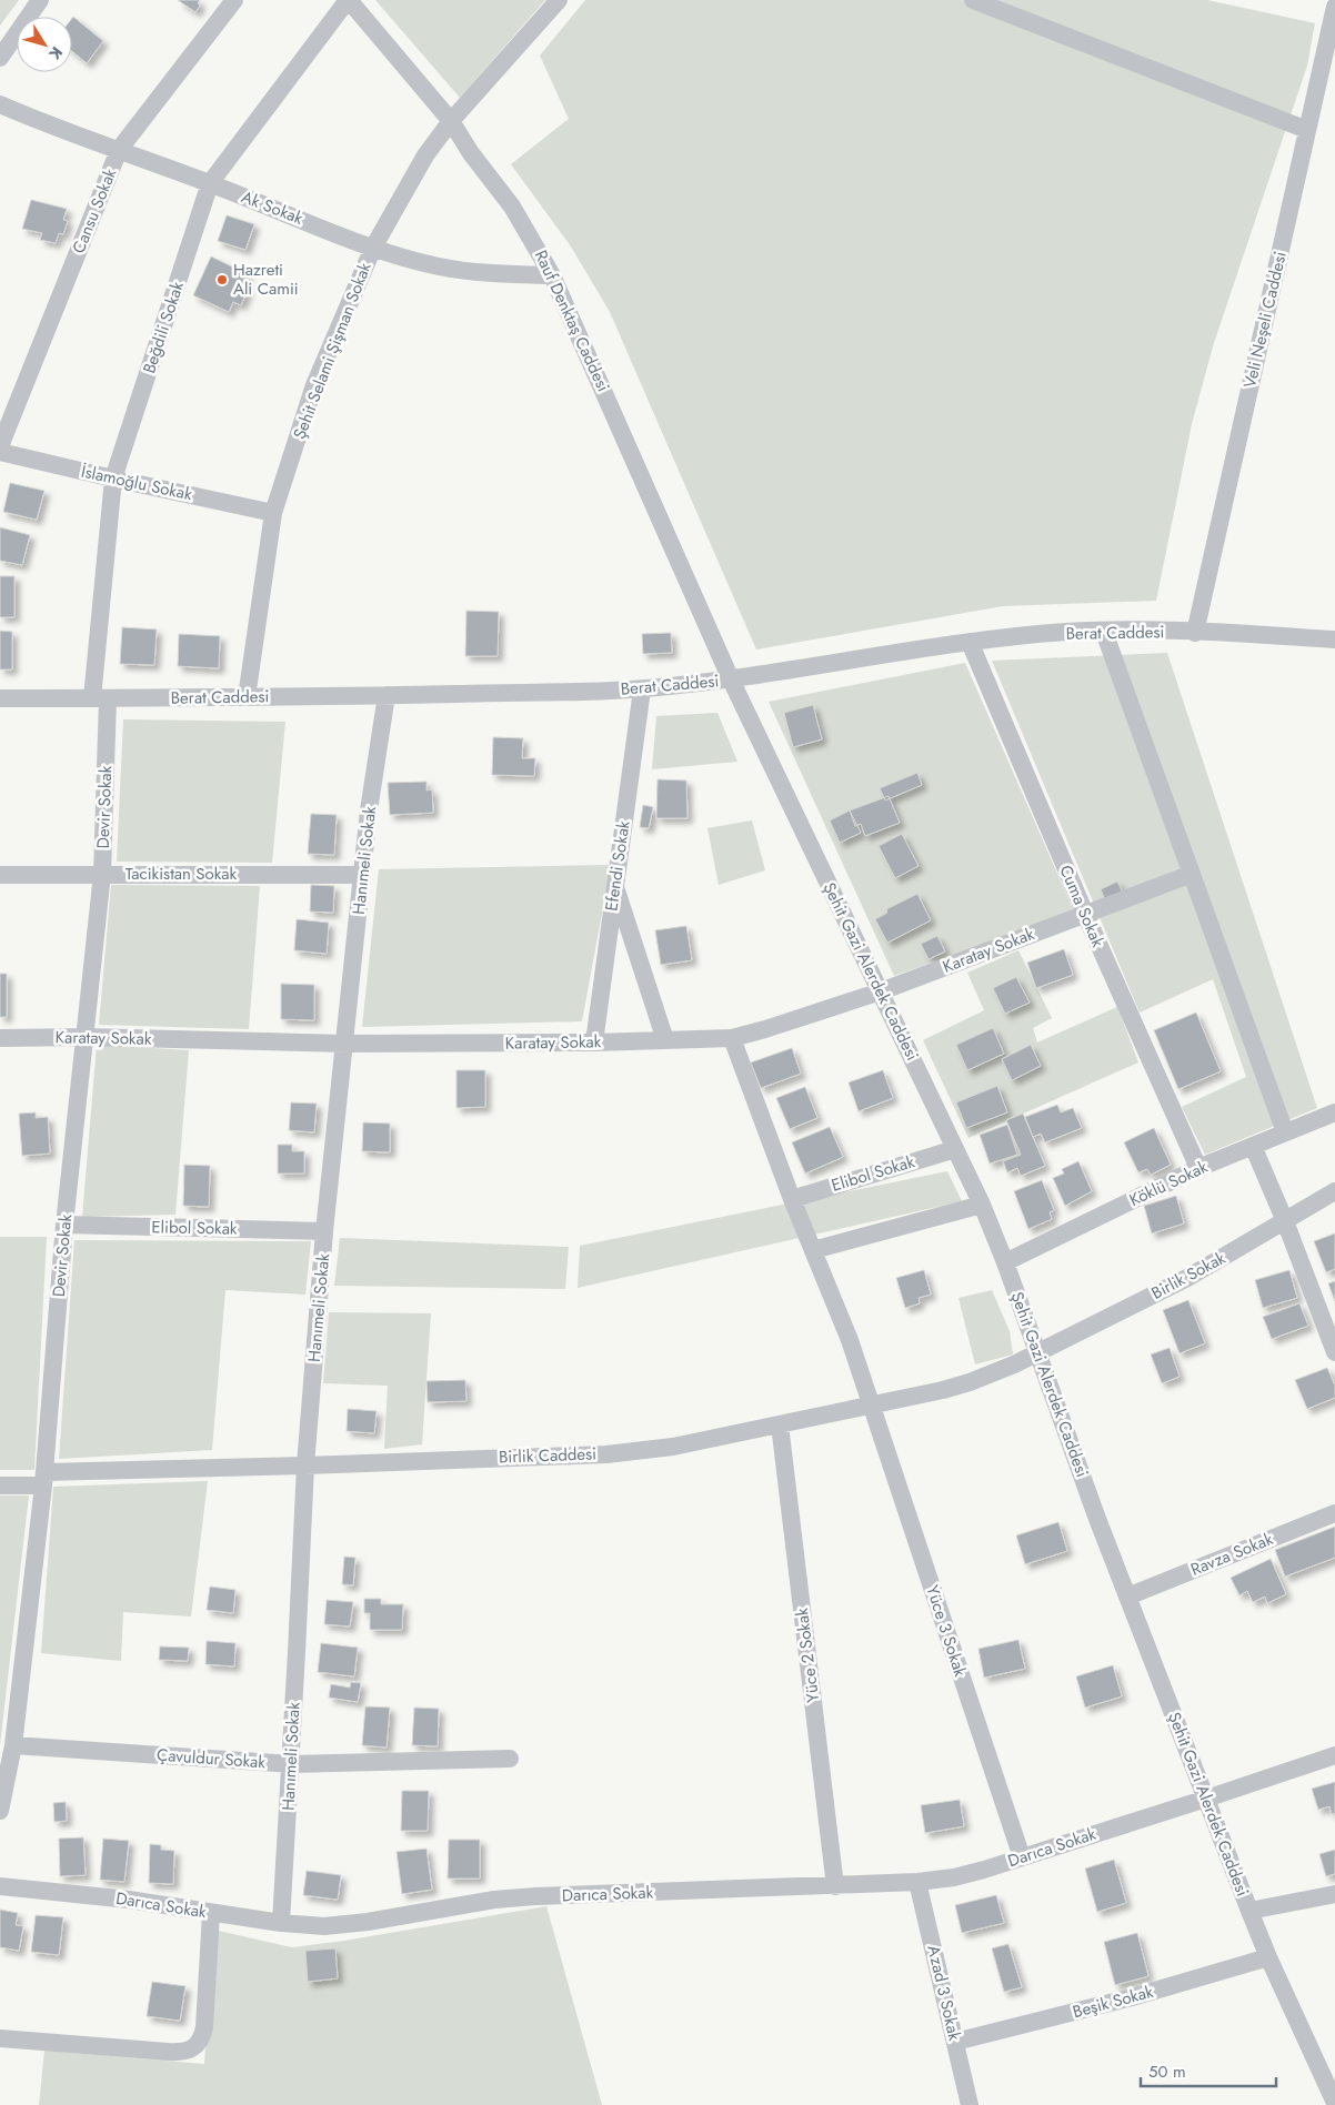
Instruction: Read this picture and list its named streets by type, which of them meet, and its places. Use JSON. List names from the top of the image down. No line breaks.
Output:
{"streets":{"street":["Ak Sokak","Cansu Sokak","Veli Neşeli Caddesi","Rauf Denktaş Caddesi","Beğdili Sokak","Şehit Selami Şişman Sokak","İslamoğlu Sokak","Berat Caddesi","Devir Sokak","Hanımeli Sokak","Efendi Sokak","Tacikistan Sokak","Cuma Sokak","Karatay Sokak","Şehit Gazi Alerdek Caddesi","Elibol Sokak","Köklü Sokak","Birlik Sokak","Birlik Caddesi","Ravza Sokak","Yüce 3 Sokak","Yüce 2 Sokak","Çavuldur Sokak","Darıca Sokak","Azad 3 Sokak","Beşik Sokak"]},"crossings":[["Ak Sokak","Cansu Sokak"],["Ak Sokak","Rauf Denktaş Caddesi"],["Ak Sokak","Beğdili Sokak"],["Ak Sokak","Şehit Selami Şişman Sokak"],["Veli Neşeli Caddesi","Berat Caddesi"],["Rauf Denktaş Caddesi","Beğdili Sokak"],["Rauf Denktaş Caddesi","Şehit Selami Şişman Sokak"],["Rauf Denktaş Caddesi","Berat Caddesi"],["Rauf Denktaş Caddesi","Şehit Gazi Alerdek Caddesi"],["Beğdili Sokak","İslamoğlu Sokak"],["Beğdili Sokak","Berat Caddesi"],["Beğdili Sokak","Devir Sokak"],["Şehit Selami Şişman Sokak","İslamoğlu Sokak"],["Şehit Selami Şişman Sokak","Berat Caddesi"],["Berat Caddesi","Devir Sokak"],["Berat Caddesi","Hanımeli Sokak"],["Berat Caddesi","Efendi Sokak"],["Berat Caddesi","Cuma Sokak"],["Berat Caddesi","Şehit Gazi Alerdek Caddesi"],["Devir Sokak","Tacikistan Sokak"],["Devir Sokak","Karatay Sokak"],["Devir Sokak","Elibol Sokak"],["Devir Sokak","Birlik Caddesi"],["Devir Sokak","Çavuldur Sokak"],["Hanımeli Sokak","Tacikistan Sokak"],["Hanımeli Sokak","Karatay Sokak"],["Hanımeli Sokak","Elibol Sokak"],["Hanımeli Sokak","Birlik Caddesi"],["Hanımeli Sokak","Çavuldur Sokak"],["Hanımeli Sokak","Darıca Sokak"],["Efendi Sokak","Karatay Sokak"],["Cuma Sokak","Karatay Sokak"],["Cuma Sokak","Köklü Sokak"],["Karatay Sokak","Şehit Gazi Alerdek Caddesi"],["Karatay Sokak","Yüce 3 Sokak"],["Şehit Gazi Alerdek Caddesi","Elibol Sokak"],["Şehit Gazi Alerdek Caddesi","Köklü Sokak"],["Şehit Gazi Alerdek Caddesi","Birlik Sokak"],["Şehit Gazi Alerdek Caddesi","Birlik Caddesi"],["Şehit Gazi Alerdek Caddesi","Ravza Sokak"],["Şehit Gazi Alerdek Caddesi","Darıca Sokak"],["Şehit Gazi Alerdek Caddesi","Beşik Sokak"],["Elibol Sokak","Yüce 3 Sokak"],["Birlik Sokak","Birlik Caddesi"],["Birlik Caddesi","Yüce 3 Sokak"],["Birlik Caddesi","Yüce 2 Sokak"],["Yüce 3 Sokak","Darıca Sokak"],["Yüce 2 Sokak","Darıca Sokak"],["Darıca Sokak","Azad 3 Sokak"],["Azad 3 Sokak","Beşik Sokak"]],"places":["Hazreti Ali Camii"],"scale_bar":"50 m","north":"bottom right"}
